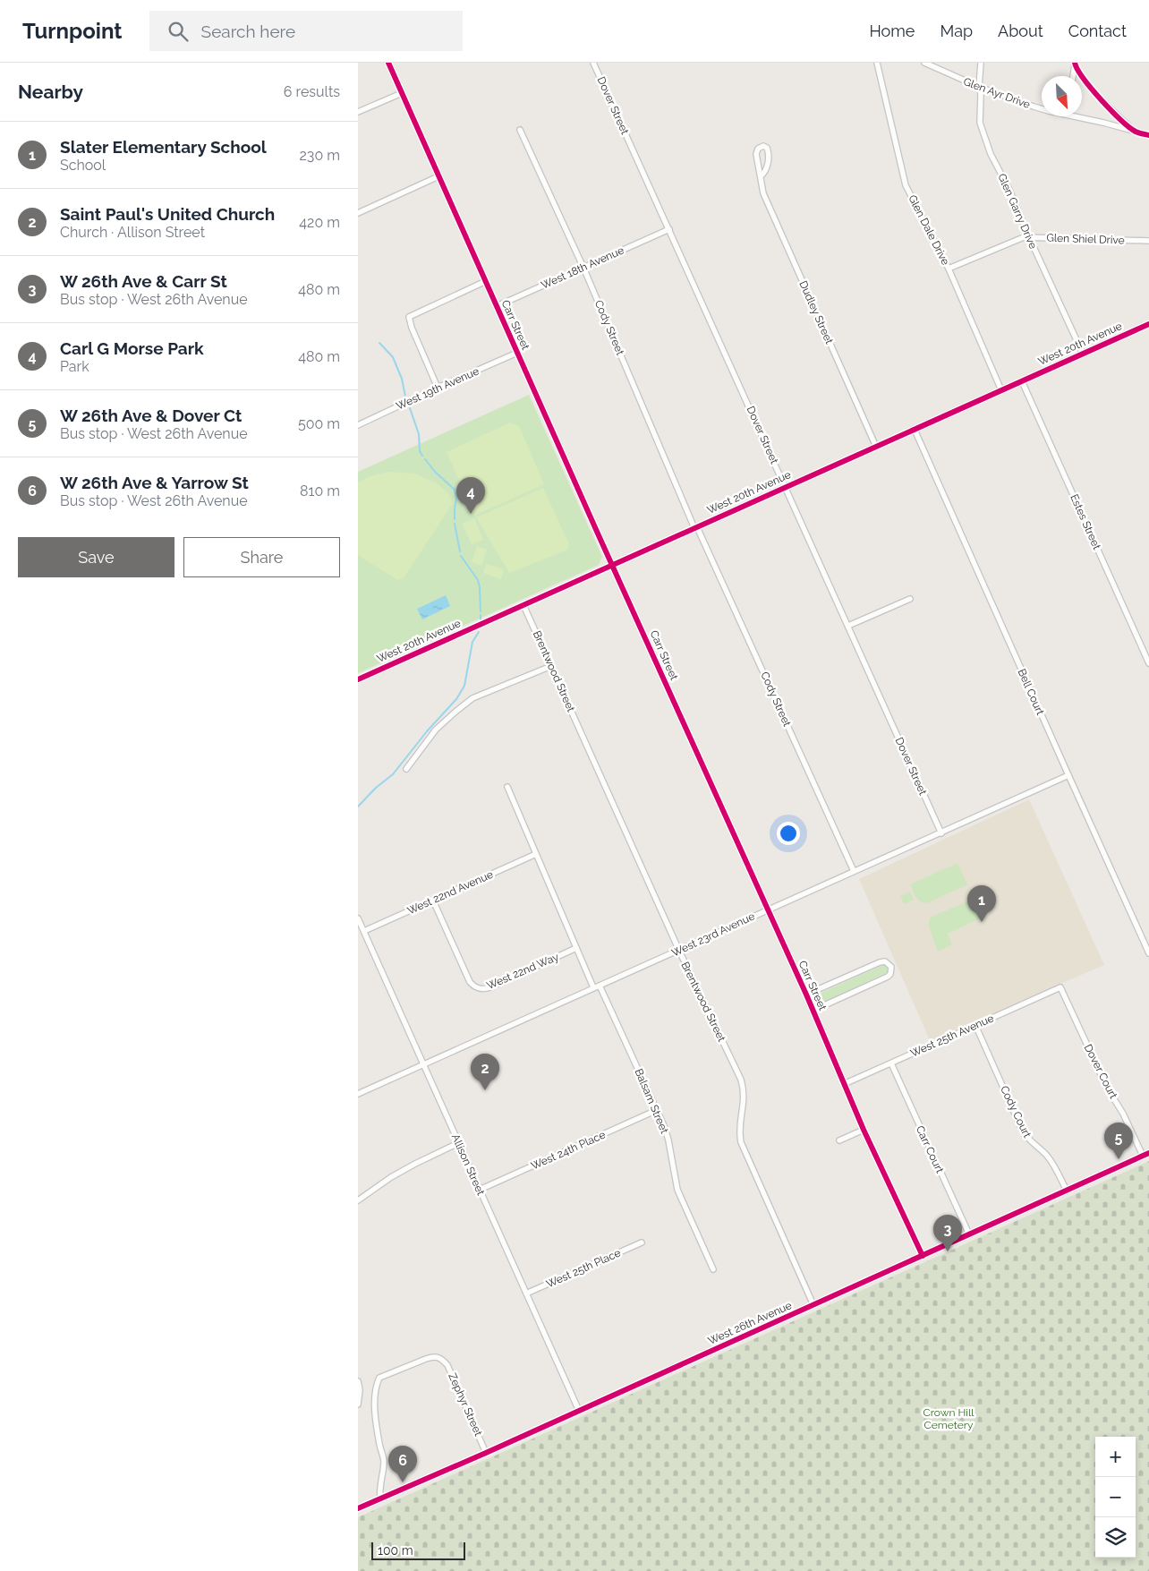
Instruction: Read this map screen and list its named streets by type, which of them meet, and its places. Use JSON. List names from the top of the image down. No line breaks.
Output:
{"streets":{"street":["Glen Ayr Drive","Dover Street","Glen Garry Drive","Glen Dale Drive","Glen Shiel Drive","West 18th Avenue","Dudley Street","Carr Street","Cody Street","West 20th Avenue","West 19th Avenue","Estes Street","Brentwood Street","Bell Court","West 22nd Avenue","West 23rd Avenue","West 22nd Way","West 25th Avenue","Dover Court","Balsam Street","Cody Court","Carr Court","West 24th Place","Allison Street","West 25th Place","West 26th Avenue","Zephyr Street"]},"crossings":[["Glen Ayr Drive","Glen Garry Drive"],["Dover Street","West 18th Avenue"],["Dover Street","West 20th Avenue"],["Dover Street","West 23rd Avenue"],["Glen Garry Drive","Glen Shiel Drive"],["Glen Garry Drive","West 20th Avenue"],["Glen Dale Drive","Glen Shiel Drive"],["Glen Dale Drive","West 20th Avenue"],["West 18th Avenue","Carr Street"],["West 18th Avenue","Cody Street"],["Dudley Street","West 20th Avenue"],["Carr Street","West 20th Avenue"],["Carr Street","West 19th Avenue"],["Carr Street","West 23rd Avenue"],["Carr Street","West 25th Avenue"],["Carr Street","West 26th Avenue"],["Cody Street","West 20th Avenue"],["Cody Street","West 23rd Avenue"],["West 20th Avenue","Estes Street"],["West 20th Avenue","Brentwood Street"],["West 20th Avenue","Bell Court"],["Brentwood Street","West 23rd Avenue"],["Brentwood Street","West 26th Avenue"],["Bell Court","West 23rd Avenue"],["West 22nd Avenue","West 22nd Way"],["West 22nd Avenue","Balsam Street"],["West 22nd Avenue","Allison Street"],["West 23rd Avenue","Balsam Street"],["West 23rd Avenue","Allison Street"],["West 22nd Way","Balsam Street"],["West 25th Avenue","Dover Court"],["West 25th Avenue","Cody Court"],["West 25th Avenue","Carr Court"],["Dover Court","West 26th Avenue"],["Balsam Street","West 24th Place"],["Cody Court","West 26th Avenue"],["Carr Court","West 26th Avenue"],["West 24th Place","Allison Street"],["Allison Street","West 25th Place"],["Allison Street","West 26th Avenue"],["West 26th Avenue","Zephyr Street"]],"parks":["Crown Hill Cemetery"],"scale_bar":"100 m","north":"bottom right","page":{"header":"Turnpoint","search":"Search here","nav":["Home","Map","About","Contact"],"heading":["Nearby","6 results"],"list":[{"mark":"1","name":"Slater Elementary School","note":"School","value":"230 m"},{"mark":"2","name":"Saint Paul's United Church","note":"Church · Allison Street","value":"420 m"},{"mark":"3","name":"W 26th Ave & Carr St","note":"Bus stop · West 26th Avenue","value":"480 m"},{"mark":"4","name":"Carl G Morse Park","note":"Park","value":"480 m"},{"mark":"5","name":"W 26th Ave & Dover Ct","note":"Bus stop · West 26th Avenue","value":"500 m"},{"mark":"6","name":"W 26th Ave & Yarrow St","note":"Bus stop · West 26th Avenue","value":"810 m"}],"pins":["4","1","2","5","3","6"],"buttons":["Save","Share"],"map_buttons":["+","−"],"scale":"100 m"}}
